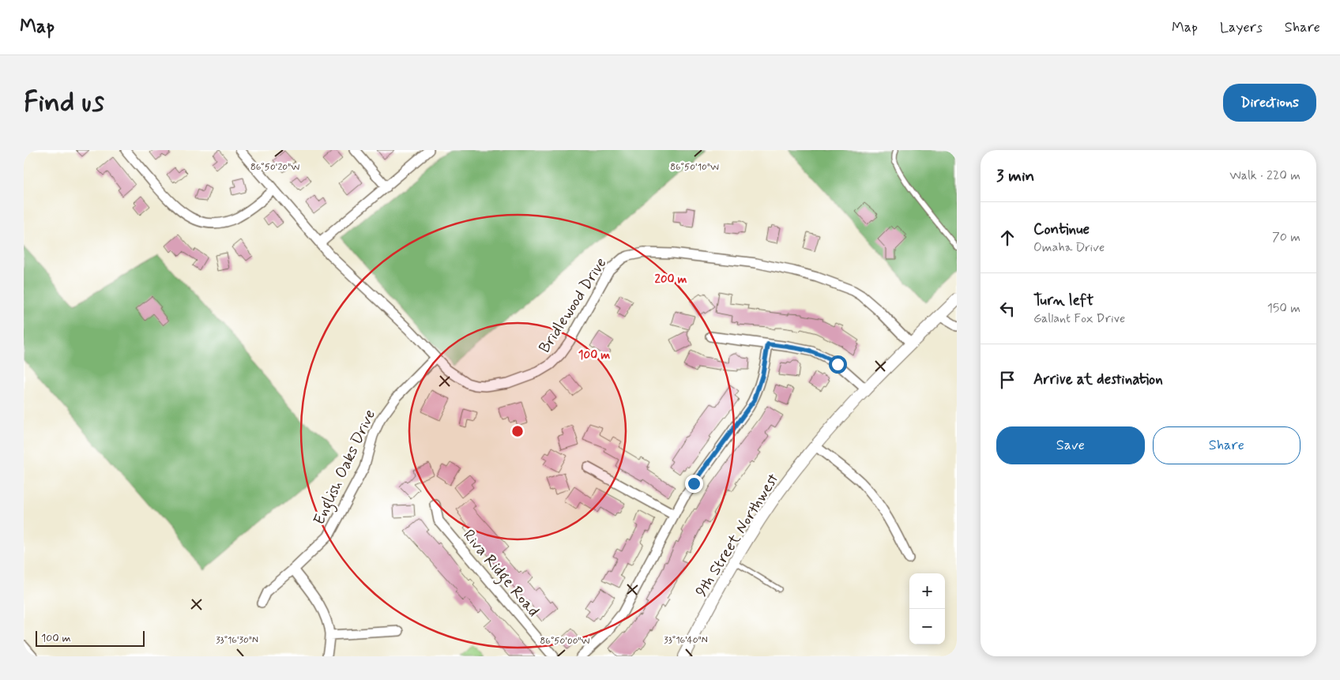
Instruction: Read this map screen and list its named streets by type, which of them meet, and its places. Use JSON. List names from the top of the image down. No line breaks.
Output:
{"streets":{"street":["Bridlewood Drive","English Oaks Drive","9th Street Northwest","Riva Ridge Road"]},"crossings":[["Bridlewood Drive","English Oaks Drive"],["Bridlewood Drive","9th Street Northwest"]],"scale_bar":"100 m","page":{"header":"Map","nav":["Map","Layers","Share"],"buttons":["Directions",["Save","Share"]],"title":"Find us","heading":["3 min","Walk · 220 m"],"list":[["Continue","Omaha Drive","70 m"],["Turn left","Gallant Fox Drive","150 m"],"Arrive at destination"],"map_buttons":["+","−"],"scale":"100 m"},"coordinates":["86°50'20\"W","86°50'10\"W","33°16'30\"N","33°16'40\"N","86°50'00\"W"],"rings":["200 m","100 m"]}
